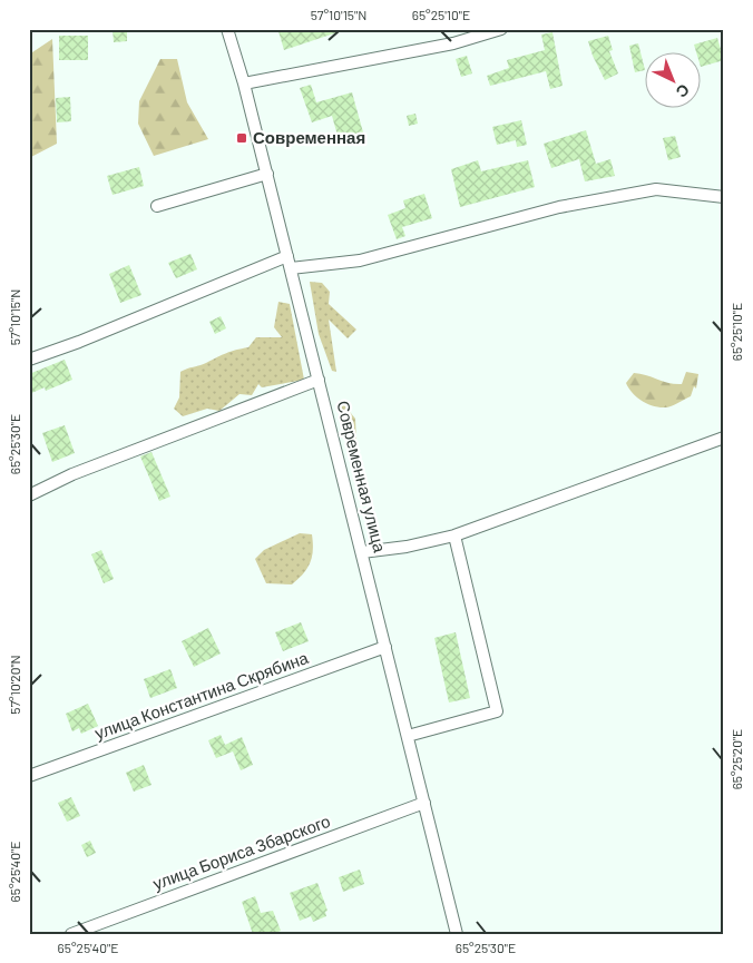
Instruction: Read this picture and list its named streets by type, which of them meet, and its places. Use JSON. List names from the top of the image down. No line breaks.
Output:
{"streets":{"street":["Современная улица","улица Константина Скрябина","улица Бориса Збарского"]},"crossings":[["Современная улица","улица Константина Скрябина"],["Современная улица","улица Бориса Збарского"]],"places":{"transit":["Современная"]},"north":"bottom right","coordinates":["57°10'15\"N","65°25'10\"E","65°25'30\"E","57°10'20\"N","65°25'20\"E","65°25'40\"E"]}
